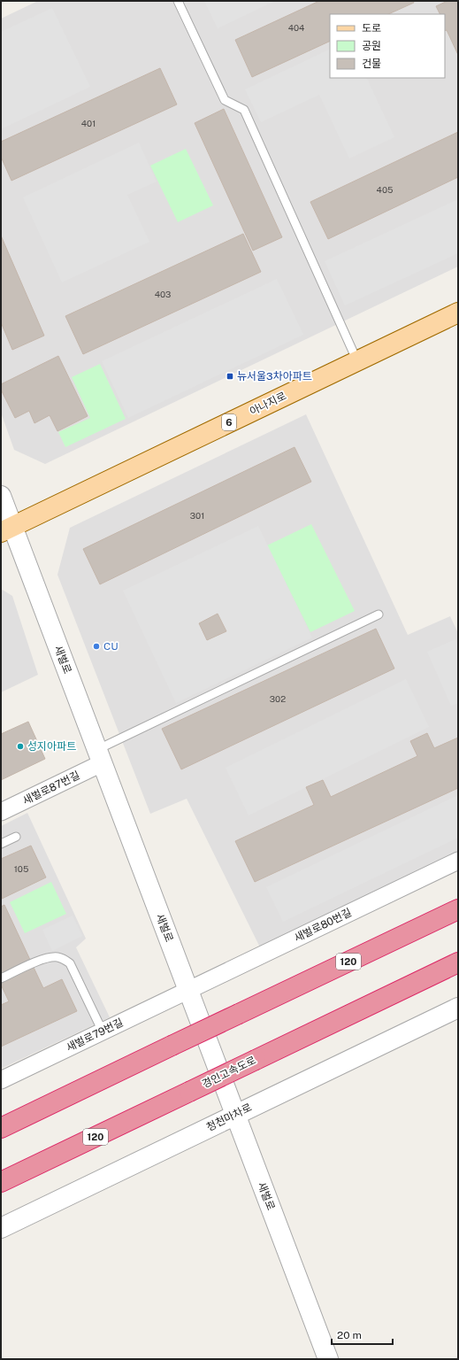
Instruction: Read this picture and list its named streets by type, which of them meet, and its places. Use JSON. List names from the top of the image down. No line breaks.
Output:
{"streets":{"highway":["120","경인고속도로"],"main road":["아나지로","6"],"street":["새벌로","새벌로87번길","새벌로80번길","새벌로79번길","청천마차로"]},"crossings":[["아나지로","새벌로"],["새벌로","새벌로87번길"],["새벌로","새벌로80번길"],["새벌로","새벌로79번길"],["새벌로","청천마차로"],["새벌로80번길","새벌로79번길"]],"places":{"transit":["뉴서울3차아파트"],"other":["CU","성지아파트"]},"house_numbers":["404","401","405","403","301","302","105"],"legend":["도로","공원","건물"],"scale_bar":"20 m"}
